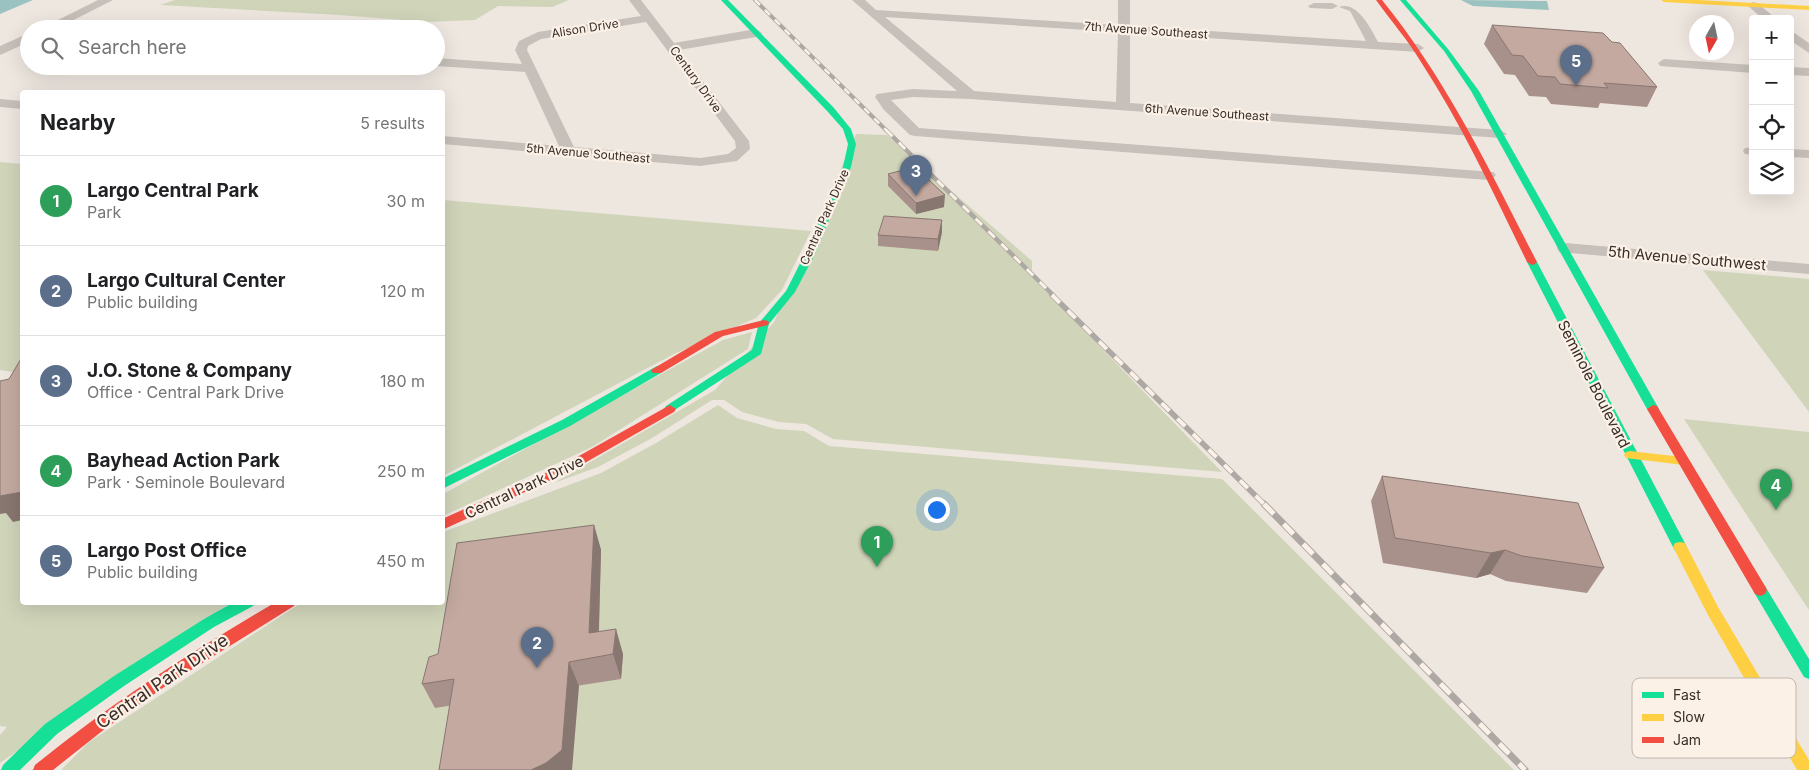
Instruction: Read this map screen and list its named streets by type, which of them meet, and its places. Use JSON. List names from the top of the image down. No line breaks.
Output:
{"streets":{"main road":["Central Park Drive","Seminole Boulevard"],"street":["Alison Drive","7th Avenue Southeast","Century Drive","6th Avenue Southeast","5th Avenue Southeast","5th Avenue Southwest"]},"crossings":[["Alison Drive","Century Drive"],["7th Avenue Southeast","Seminole Boulevard"],["Century Drive","5th Avenue Southeast"],["6th Avenue Southeast","Seminole Boulevard"]],"legend":["Fast","Slow","Jam"],"north":"bottom","page":{"map_buttons":["+","−"],"search":"Search here","pins":["5","3","4","1","2"],"heading":["Nearby","5 results"],"list":[{"mark":"1","name":"Largo Central Park","note":"Park","value":"30 m"},{"mark":"2","name":"Largo Cultural Center","note":"Public building","value":"120 m"},{"mark":"3","name":"J.O. Stone & Company","note":"Office · Central Park Drive","value":"180 m"},{"mark":"4","name":"Bayhead Action Park","note":"Park · Seminole Boulevard","value":"250 m"},{"mark":"5","name":"Largo Post Office","note":"Public building","value":"450 m"}]}}
